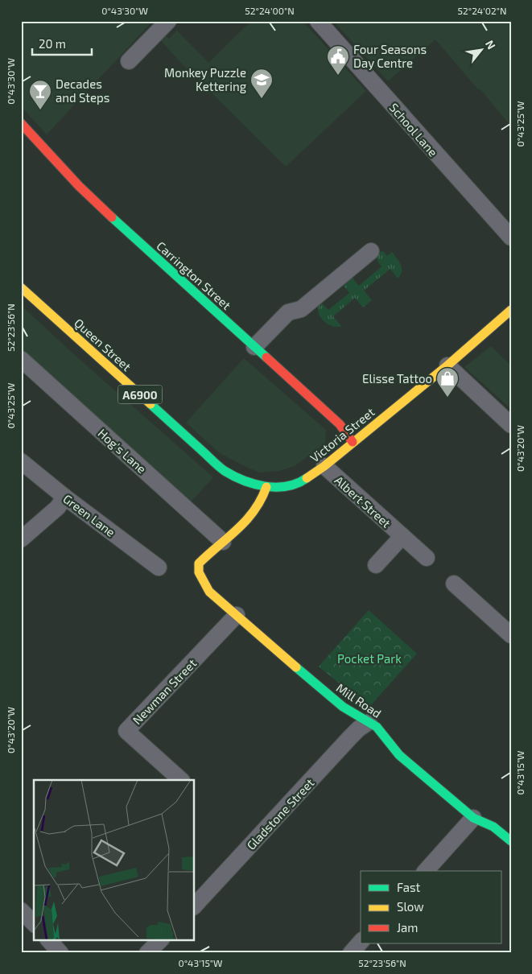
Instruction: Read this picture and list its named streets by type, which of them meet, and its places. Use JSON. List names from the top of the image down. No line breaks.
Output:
{"streets":{"street":["School Lane","Carrington Street","Queen Street","A6900","Victoria Street","Hog's Lane","Albert Street","Green Lane","Newman Street","Mill Road","Gladstone Street"]},"crossings":[["Carrington Street","Victoria Street"],["Queen Street","Victoria Street"],["Victoria Street","Albert Street"],["Hog's Lane","Mill Road"],["Newman Street","Mill Road"],["Mill Road","Gladstone Street"]],"parks":["Pocket Park"],"places":{"public building":["Four Seasons Day Centre"],"school or university":["Monkey Puzzle Kettering"],"bar":["Decades and Steps"],"shop":["Elisse Tattoo"]},"legend":["Fast","Slow","Jam"],"scale_bar":"20 m","north":"top right","coordinates":["0°43'30\"W","52°24'00\"N","52°24'02\"N","0°43'25\"W","52°23'56\"N","0°43'20\"W","0°43'15\"W"]}
